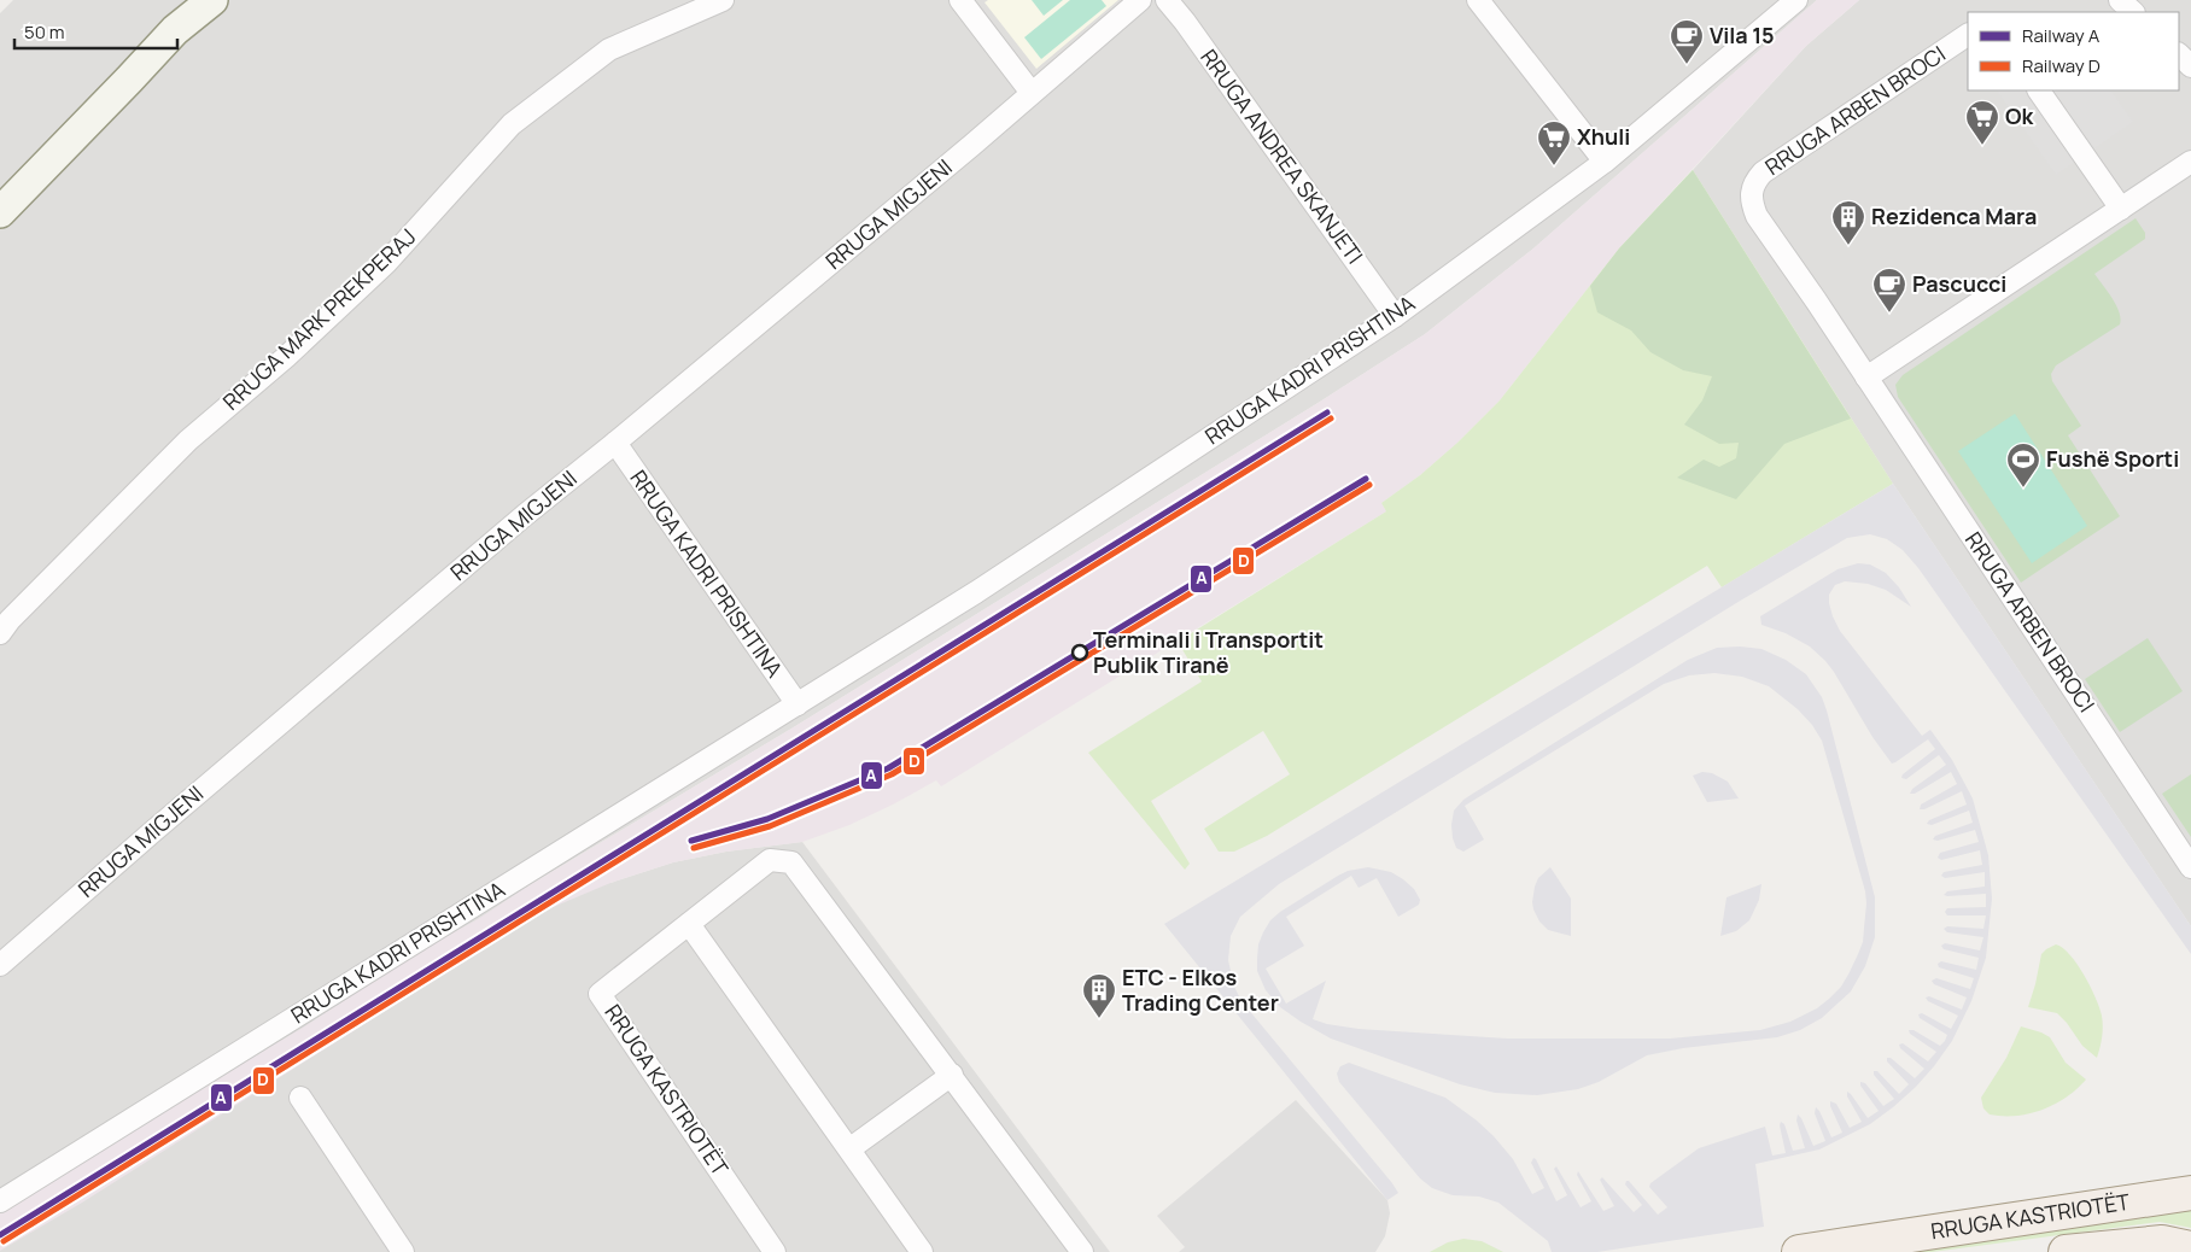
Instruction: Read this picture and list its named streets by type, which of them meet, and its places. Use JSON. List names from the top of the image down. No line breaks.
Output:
{"streets":{"main road":["RRUGA KASTRIOTËT"],"street":["RRUGA ARBEN BROCI","RRUGA ANDREA SKANJETI","RRUGA MIGJENI","RRUGA MARK PREKPERAJ","RRUGA KADRI PRISHTINA"]},"crossings":[["RRUGA ANDREA SKANJETI","RRUGA KADRI PRISHTINA"],["RRUGA MIGJENI","RRUGA KADRI PRISHTINA"]],"places":{"cafe":["Vila 15","Pascucci"],"supermarket":["Ok","Xhuli"],"building":["Rezidenca Mara","ETC - Elkos Trading Center"],"sports":["Fushë Sporti"],"other":["Terminali i Transportit Publik Tiranë"]},"lines":["rail line A","rail line D"],"legend":["Railway A","Railway D"],"scale_bar":"50 m"}
